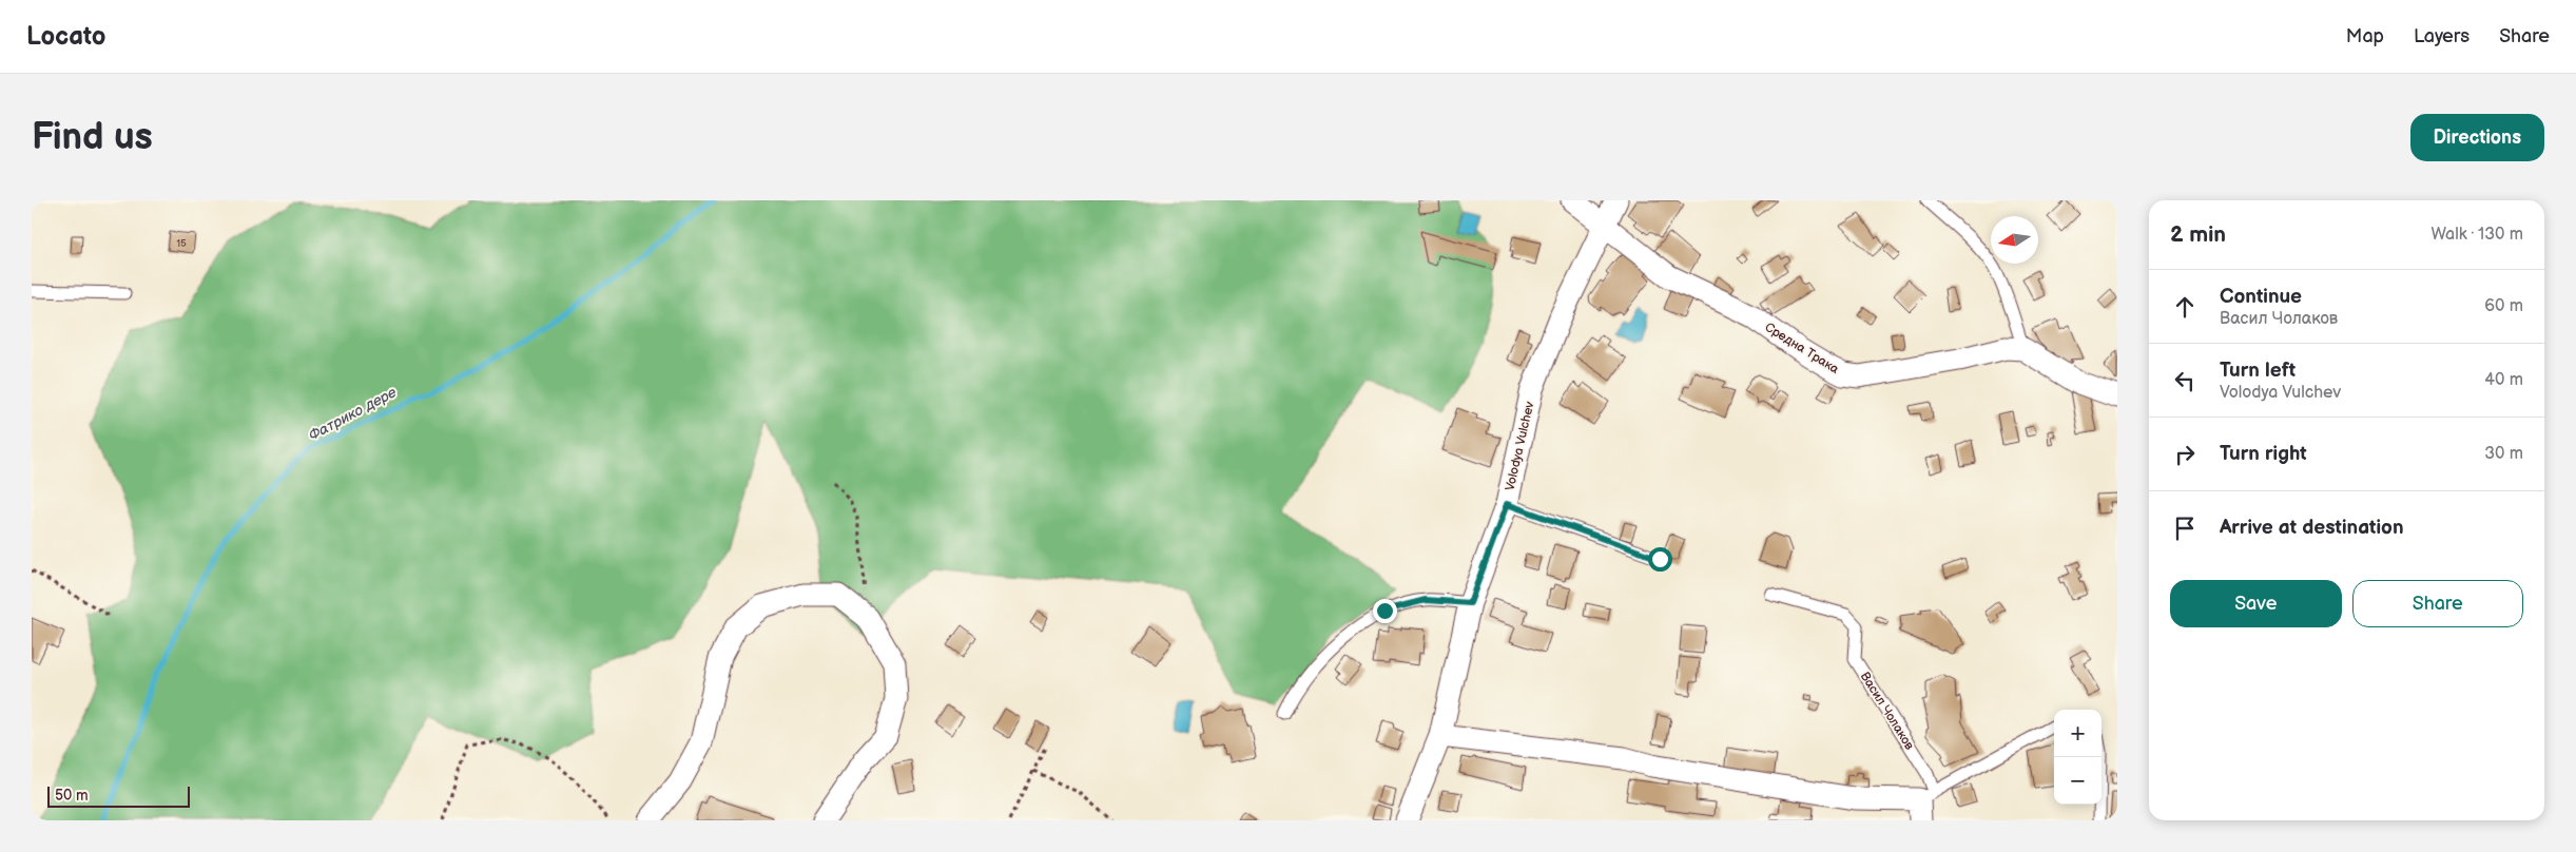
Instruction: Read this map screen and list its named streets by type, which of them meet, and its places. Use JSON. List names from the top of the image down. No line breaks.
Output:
{"streets":{"street":["Средна Трака","Volodya Vulchev"],"lane":["Васил Чолаков"]},"crossings":[["Средна Трака","Volodya Vulchev"]],"water":["Фатрико дере"],"house_numbers":["15"],"scale_bar":"50 m","north":"left","page":{"header":"Locato","nav":["Map","Layers","Share"],"buttons":["Directions",["Save","Share"]],"title":"Find us","heading":["2 min","Walk · 130 m"],"list":[["Continue","Васил Чолаков","60 m"],["Turn left","Volodya Vulchev","40 m"],["Turn right","30 m"],"Arrive at destination"],"map_buttons":["+","−"],"scale":"50 m"}}
